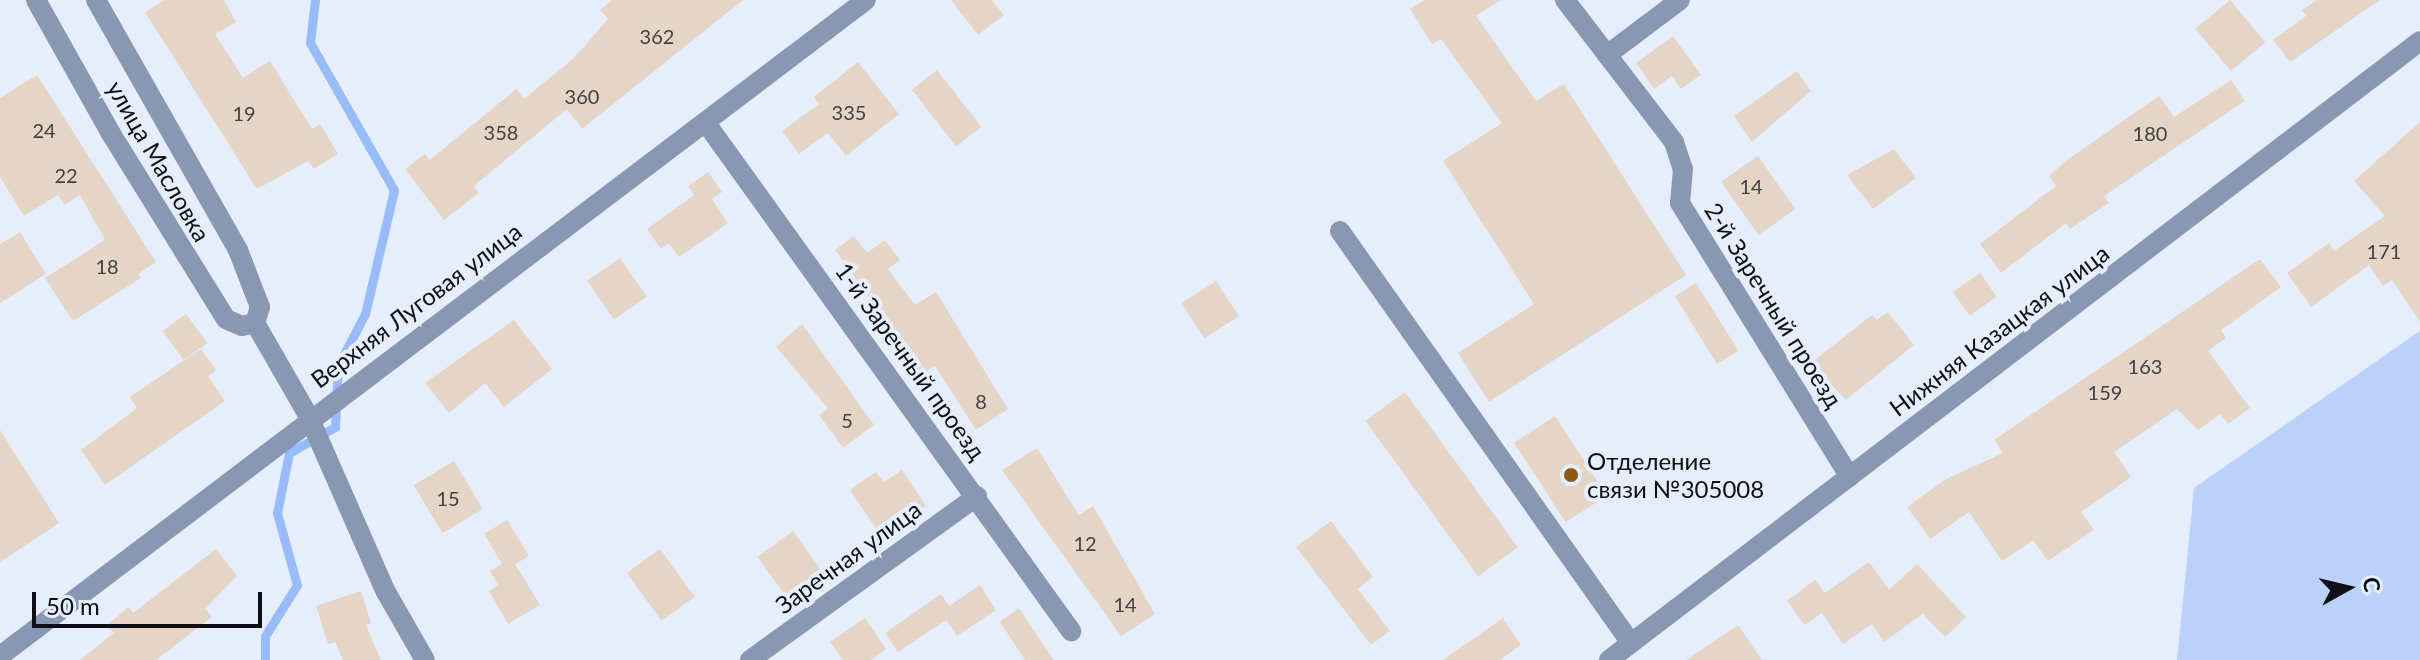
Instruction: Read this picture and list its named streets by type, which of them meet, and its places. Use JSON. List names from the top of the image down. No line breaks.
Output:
{"streets":{"street":["улица Масловка","Верхняя Луговая улица","2-й Заречный проезд","Нижняя Казацкая улица","1-й Заречный проезд","Заречная улица"]},"crossings":[["улица Масловка","Верхняя Луговая улица"],["Верхняя Луговая улица","1-й Заречный проезд"],["2-й Заречный проезд","Нижняя Казацкая улица"],["1-й Заречный проезд","Заречная улица"]],"places":["Отделение связи №305008"],"house_numbers":["362","360","335","19","24","358","180","22","14","171","18","163","159","8","5","15","12","14"],"scale_bar":"50 m","north":"right"}
